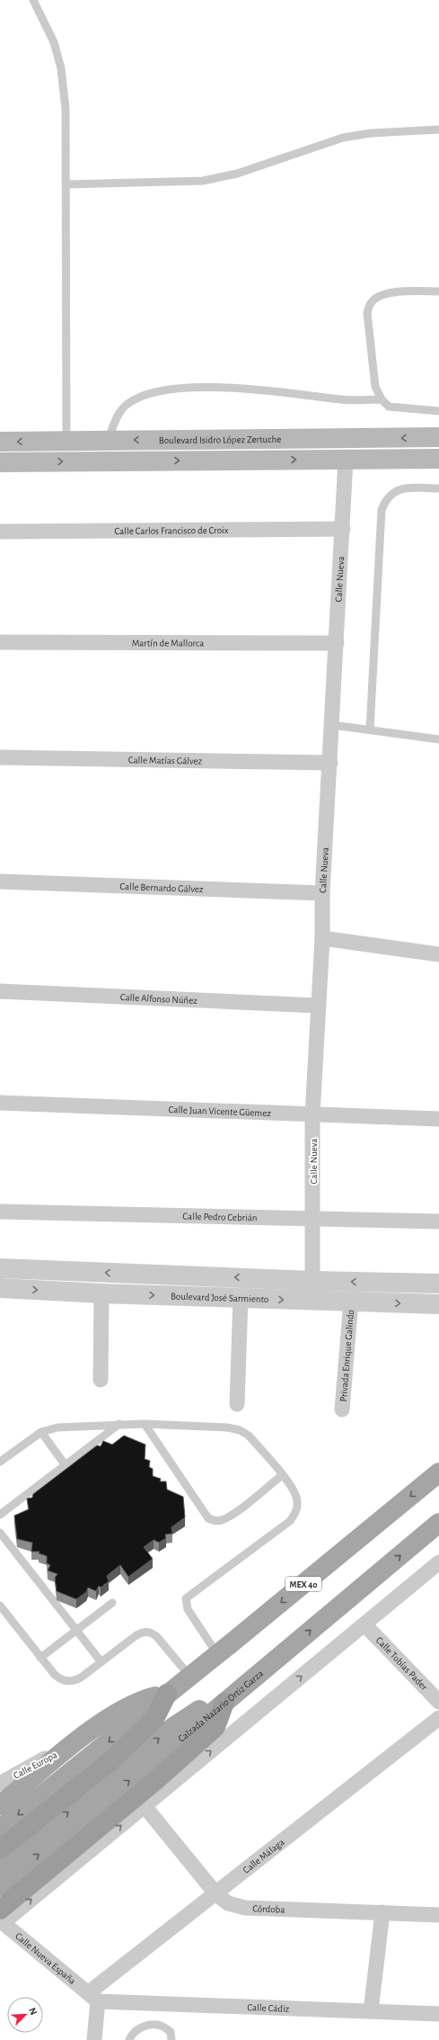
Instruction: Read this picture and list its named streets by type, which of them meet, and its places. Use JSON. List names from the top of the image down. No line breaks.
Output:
{"streets":{"main road":["Boulevard Isidro López Zertuche","MEX 40","Calzada Nazario Ortiz Garza"],"street":["Calle Carlos Francisco de Croix","Calle Nueva","Martín de Mallorca","Calle Matías Gálvez","Calle Bernardo Gálvez","Calle Alfonso Núñez","Calle Juan Vicente Güemez","Calle Pedro Cebrián","Boulevard José Sarmiento","Privada Enrique Galindo","Calle Tobías Pader","Calle Europa","Calle Málaga","Córdoba","Calle Nueva España","Calle Cádiz"]},"crossings":[["Calle Carlos Francisco de Croix","Calle Nueva"],["Calle Nueva","Martín de Mallorca"],["Calle Nueva","Calle Matías Gálvez"],["Calle Nueva","Calle Bernardo Gálvez"],["Calle Nueva","Calle Alfonso Núñez"],["Calle Nueva","Calle Juan Vicente Güemez"],["Calle Nueva","Calle Pedro Cebrián"],["Boulevard José Sarmiento","Privada Enrique Galindo"],["Calle Málaga","Córdoba"],["Calle Málaga","Calle Nueva España"],["Calle Málaga","Calle Cádiz"],["Calle Nueva España","Calle Cádiz"]],"north":"top right"}
